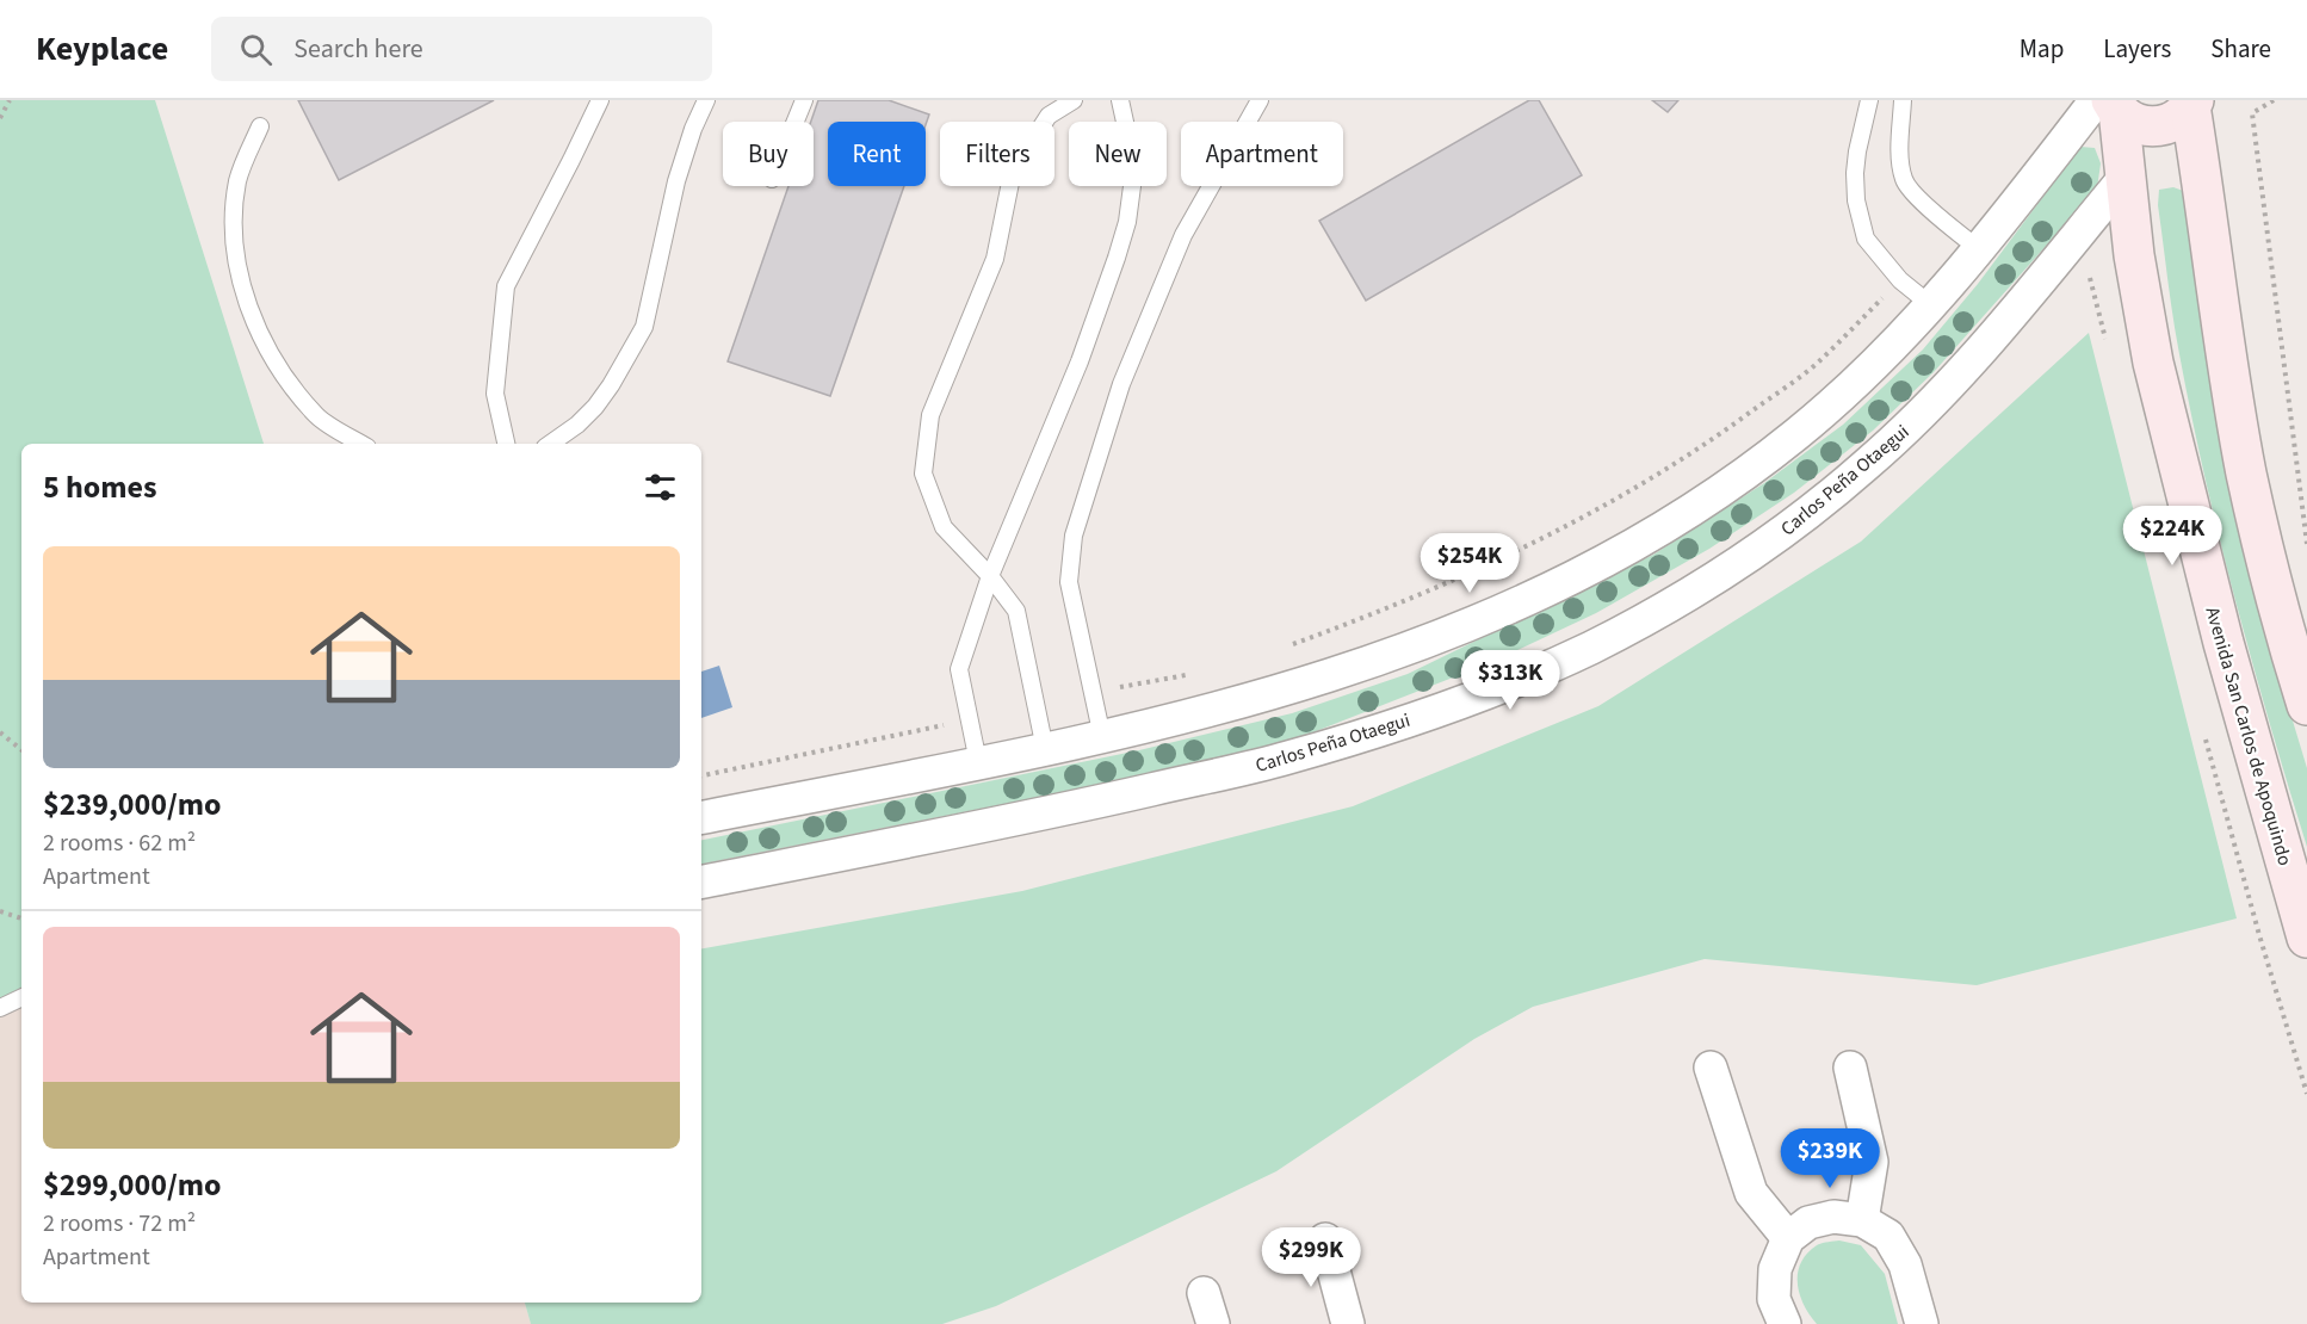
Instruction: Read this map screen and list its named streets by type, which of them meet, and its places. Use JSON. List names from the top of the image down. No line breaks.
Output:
{"streets":{"street":["Carlos Peña Otaegui","Avenida San Carlos de Apoquindo"]},"crossings":[["Carlos Peña Otaegui","Avenida San Carlos de Apoquindo"]],"page":{"header":"Keyplace","search":"Search here","nav":["Map","Layers","Share"],"chip":["Buy","Rent","Filters","New","Apartment"],"heading":"5 homes","price":["$224K","$254K","$313K","$239K","$299K"],"list":[{"name":"$239,000/mo","note":"2 rooms · 62 m² · Apartment"},{"name":"$299,000/mo","note":"2 rooms · 72 m² · Apartment"}]}}
